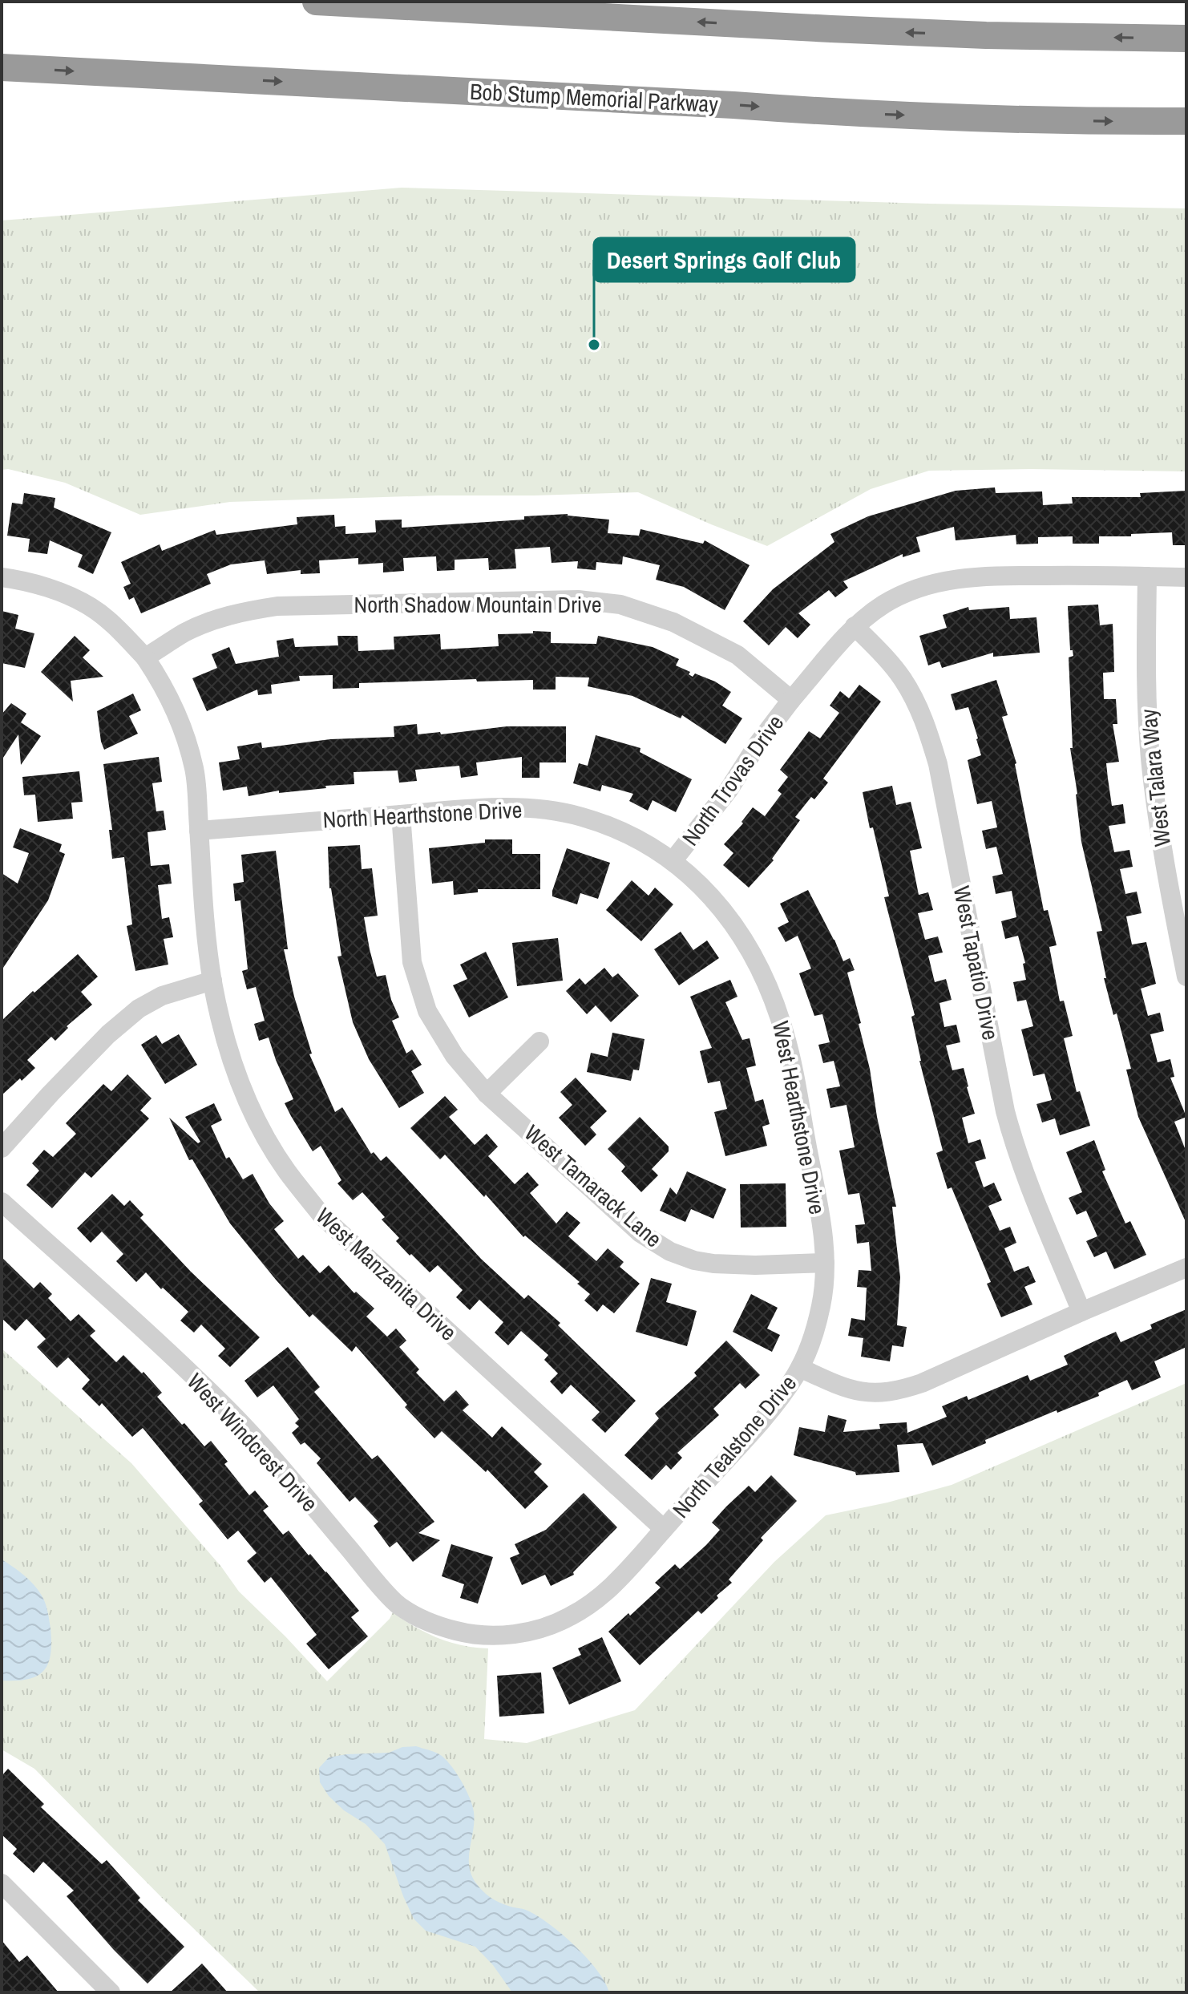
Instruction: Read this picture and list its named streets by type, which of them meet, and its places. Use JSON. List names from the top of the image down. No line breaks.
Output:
{"streets":{"highway":["Bob Stump Memorial Parkway"],"street":["North Shadow Mountain Drive","West Talara Way","North Trovas Drive","North Hearthstone Drive","West Tapatio Drive","West Hearthstone Drive","West Tamarack Lane","West Manzanita Drive","West Windcrest Drive","North Tealstone Drive"]},"crossings":[["North Shadow Mountain Drive","North Trovas Drive"],["North Shadow Mountain Drive","West Manzanita Drive"],["North Trovas Drive","North Hearthstone Drive"],["North Trovas Drive","West Hearthstone Drive"],["North Hearthstone Drive","West Hearthstone Drive"],["North Hearthstone Drive","West Tamarack Lane"],["North Hearthstone Drive","West Manzanita Drive"],["West Tapatio Drive","North Tealstone Drive"],["West Hearthstone Drive","West Tamarack Lane"],["West Hearthstone Drive","North Tealstone Drive"],["West Manzanita Drive","North Tealstone Drive"],["West Windcrest Drive","North Tealstone Drive"]],"places":["Desert Springs Golf Club"]}
